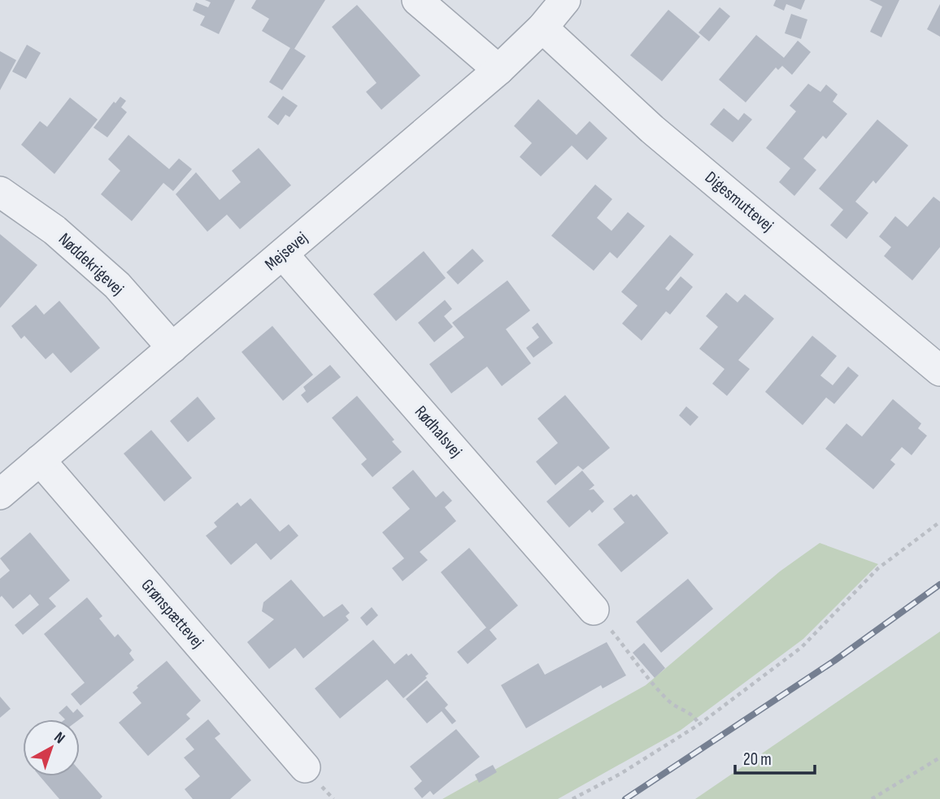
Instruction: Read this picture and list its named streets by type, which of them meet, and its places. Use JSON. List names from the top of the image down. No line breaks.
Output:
{"streets":{"street":["Digesmuttevej","Mejsevej","Nøddekrigevej","Rødhalsvej","Grønspættevej"]},"crossings":[["Digesmuttevej","Mejsevej"],["Mejsevej","Nøddekrigevej"],["Mejsevej","Rødhalsvej"],["Mejsevej","Grønspættevej"]],"scale_bar":"20 m","north":"top right"}
